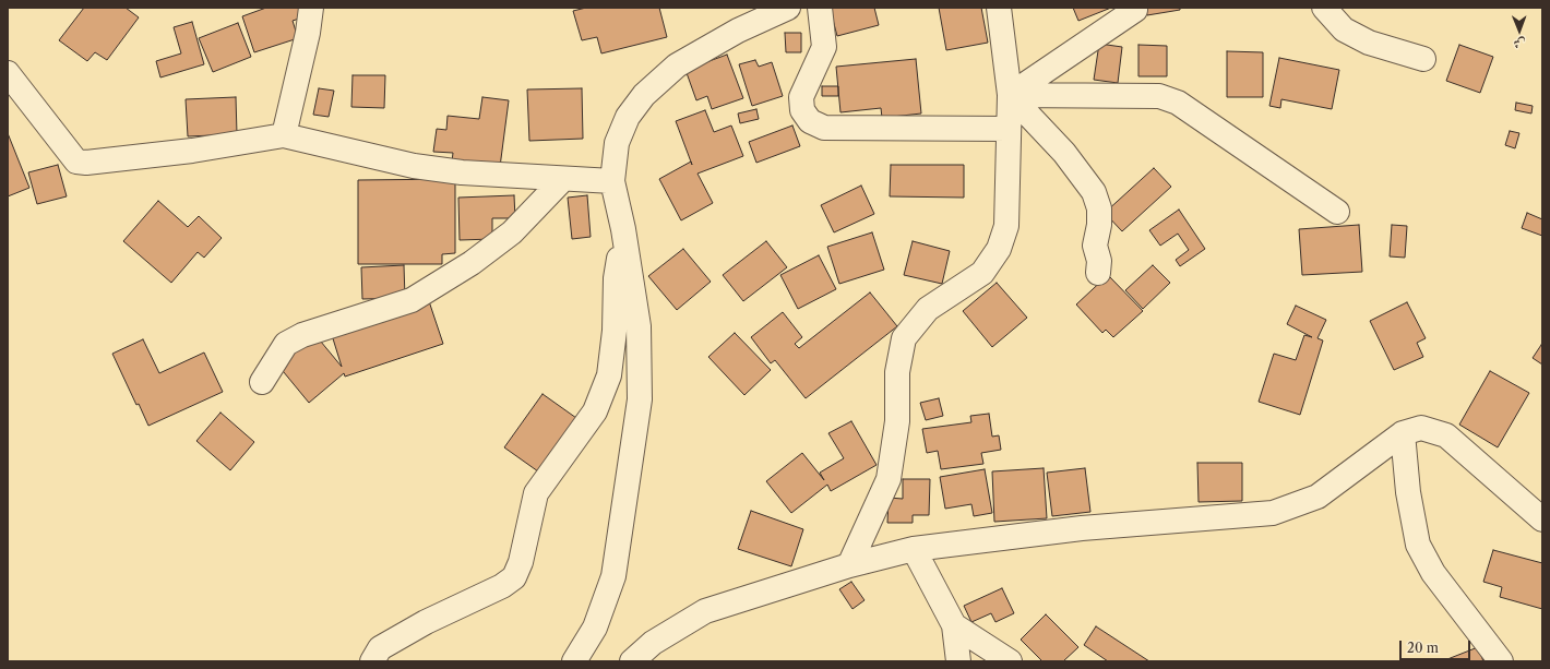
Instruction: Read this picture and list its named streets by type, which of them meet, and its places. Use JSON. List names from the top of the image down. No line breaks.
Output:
{"scale_bar":"20 m","north":"bottom"}
